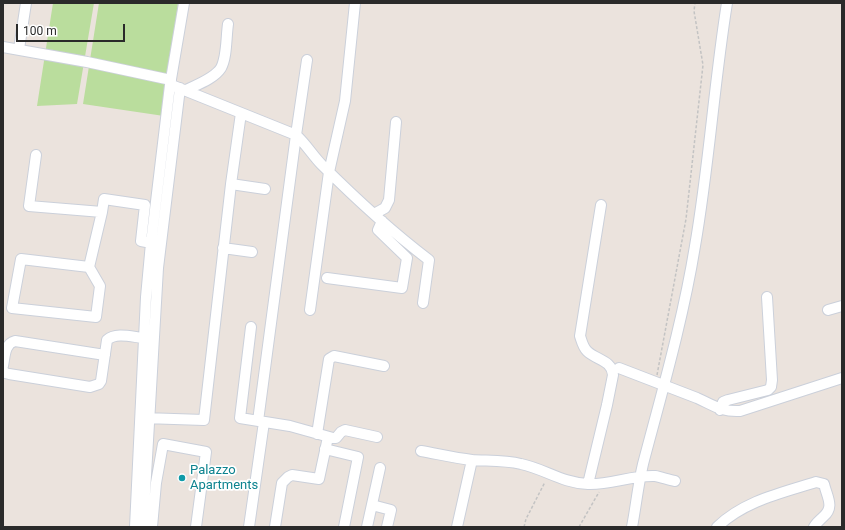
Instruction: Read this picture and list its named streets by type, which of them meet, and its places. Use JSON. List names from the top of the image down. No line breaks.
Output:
{"places":["Palazzo Apartments"],"scale_bar":"100 m"}
